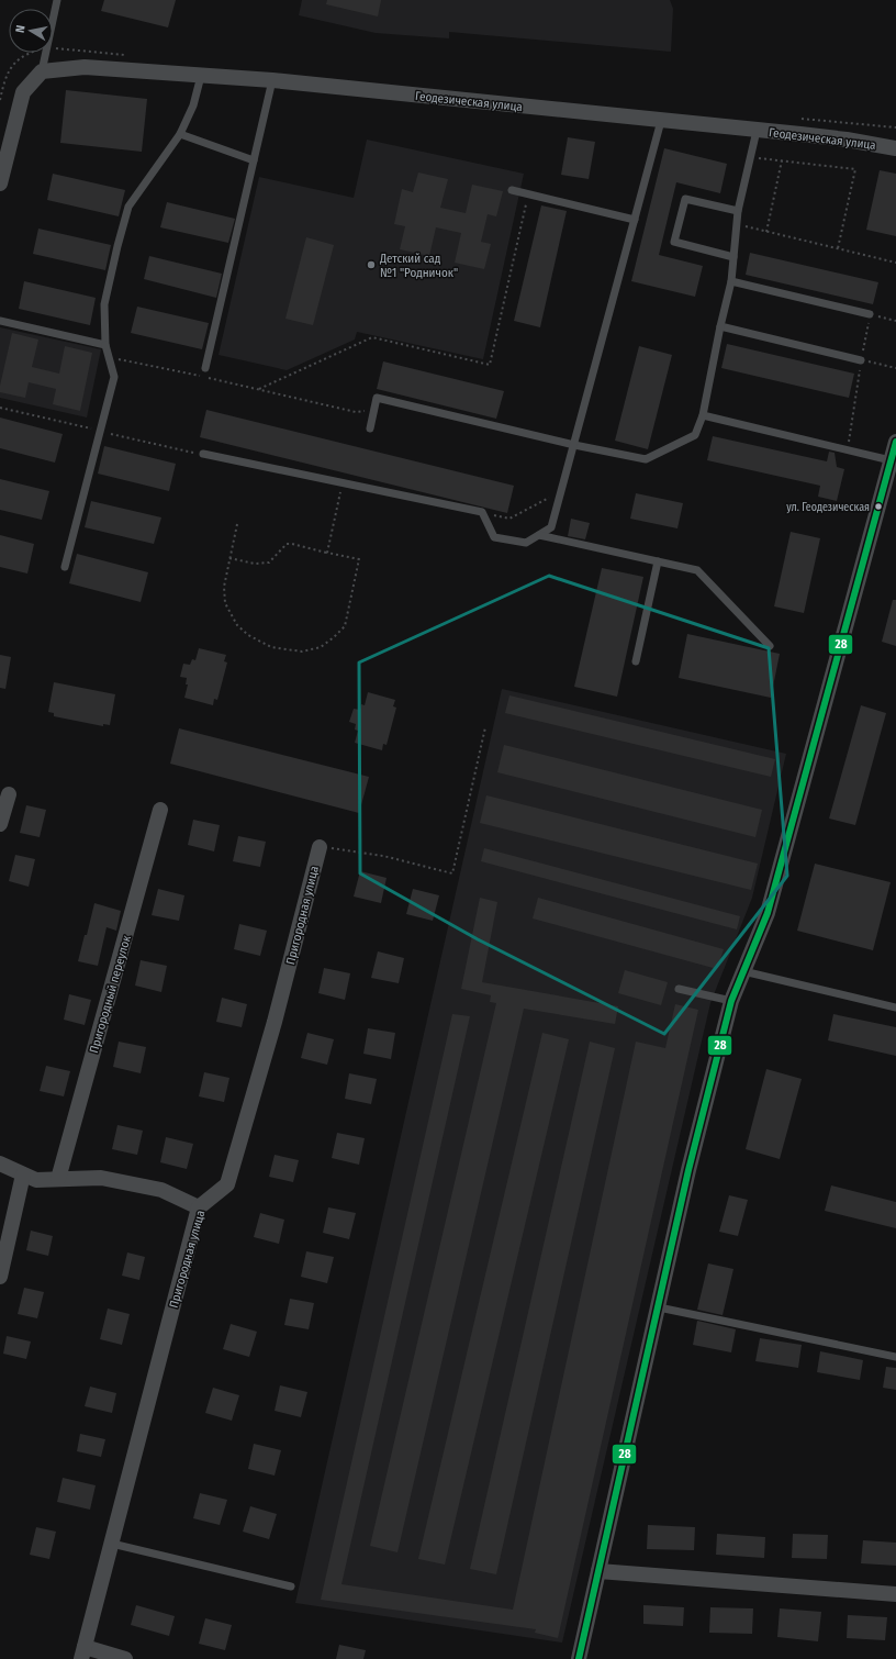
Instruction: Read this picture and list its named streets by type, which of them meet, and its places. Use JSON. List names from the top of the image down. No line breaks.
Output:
{"streets":{"street":["Геодезическая улица","Пригородная улица","Пригородный переулок"]},"places":["Детский сад №1 \"Родничок\"","ул. Геодезическая"],"lines":["transit line 28"],"north":"left"}
